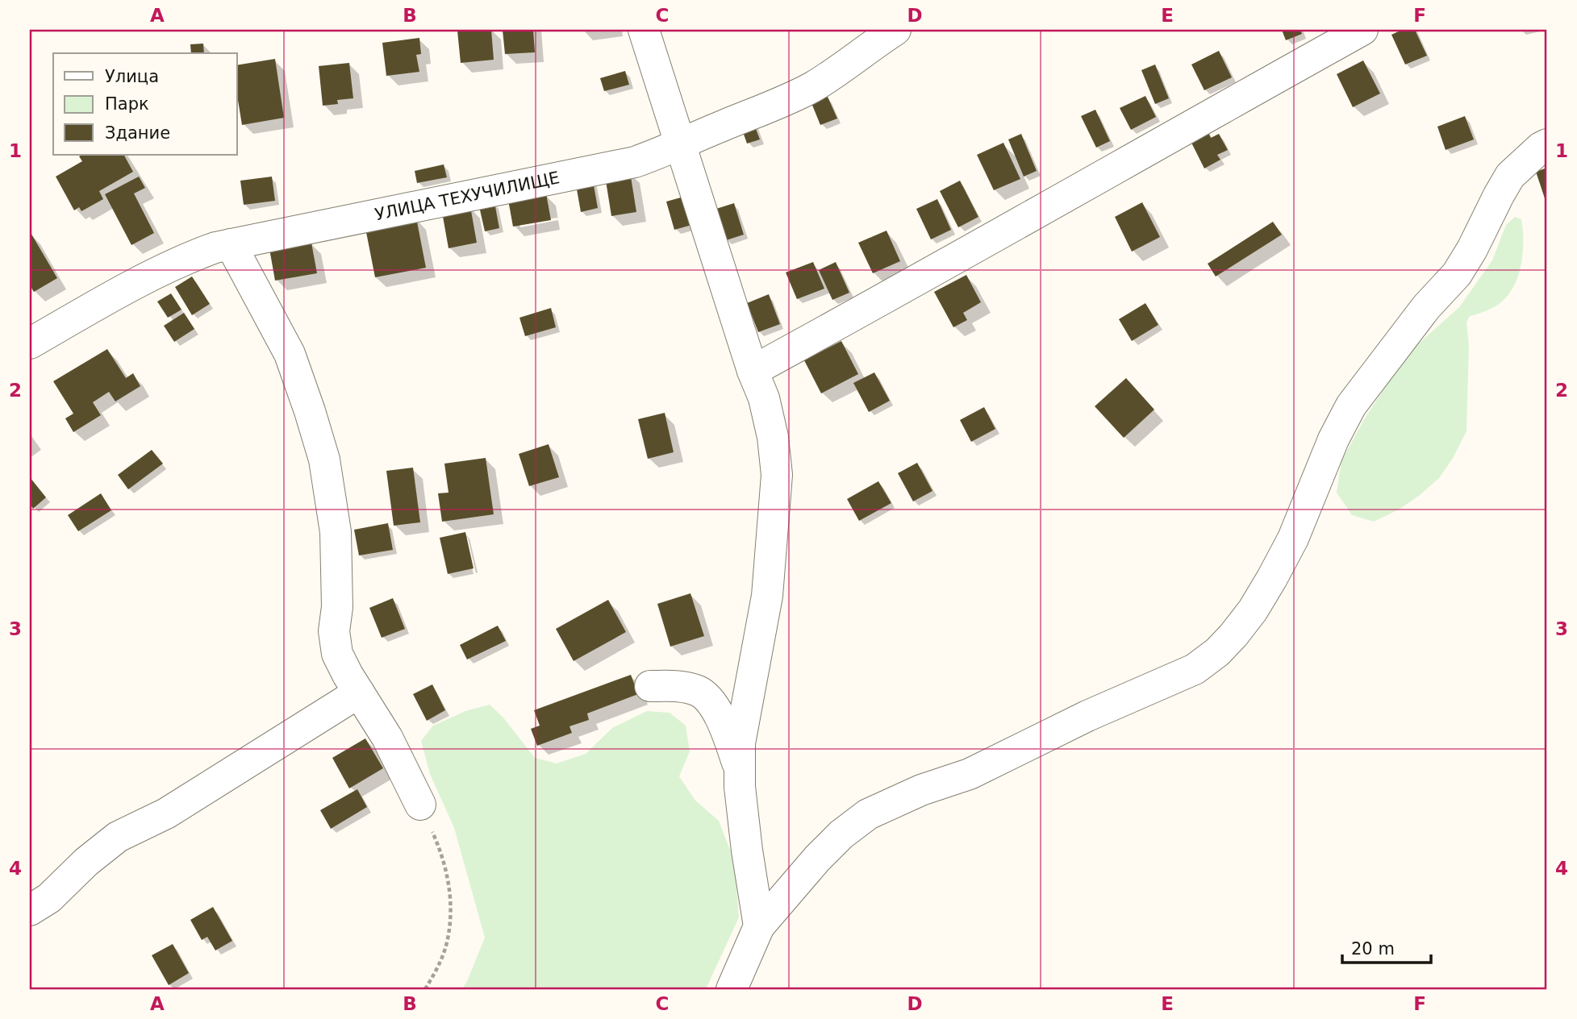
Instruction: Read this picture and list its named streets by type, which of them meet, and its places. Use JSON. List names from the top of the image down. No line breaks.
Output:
{"streets":{"street":["УЛИЦА ТЕХУЧИЛИЩЕ"]},"legend":["Улица","Парк","Здание"],"scale_bar":"20 m","grid":{"columns":["A","B","C","D","E","F"],"rows":["1","2","3","4"]}}
